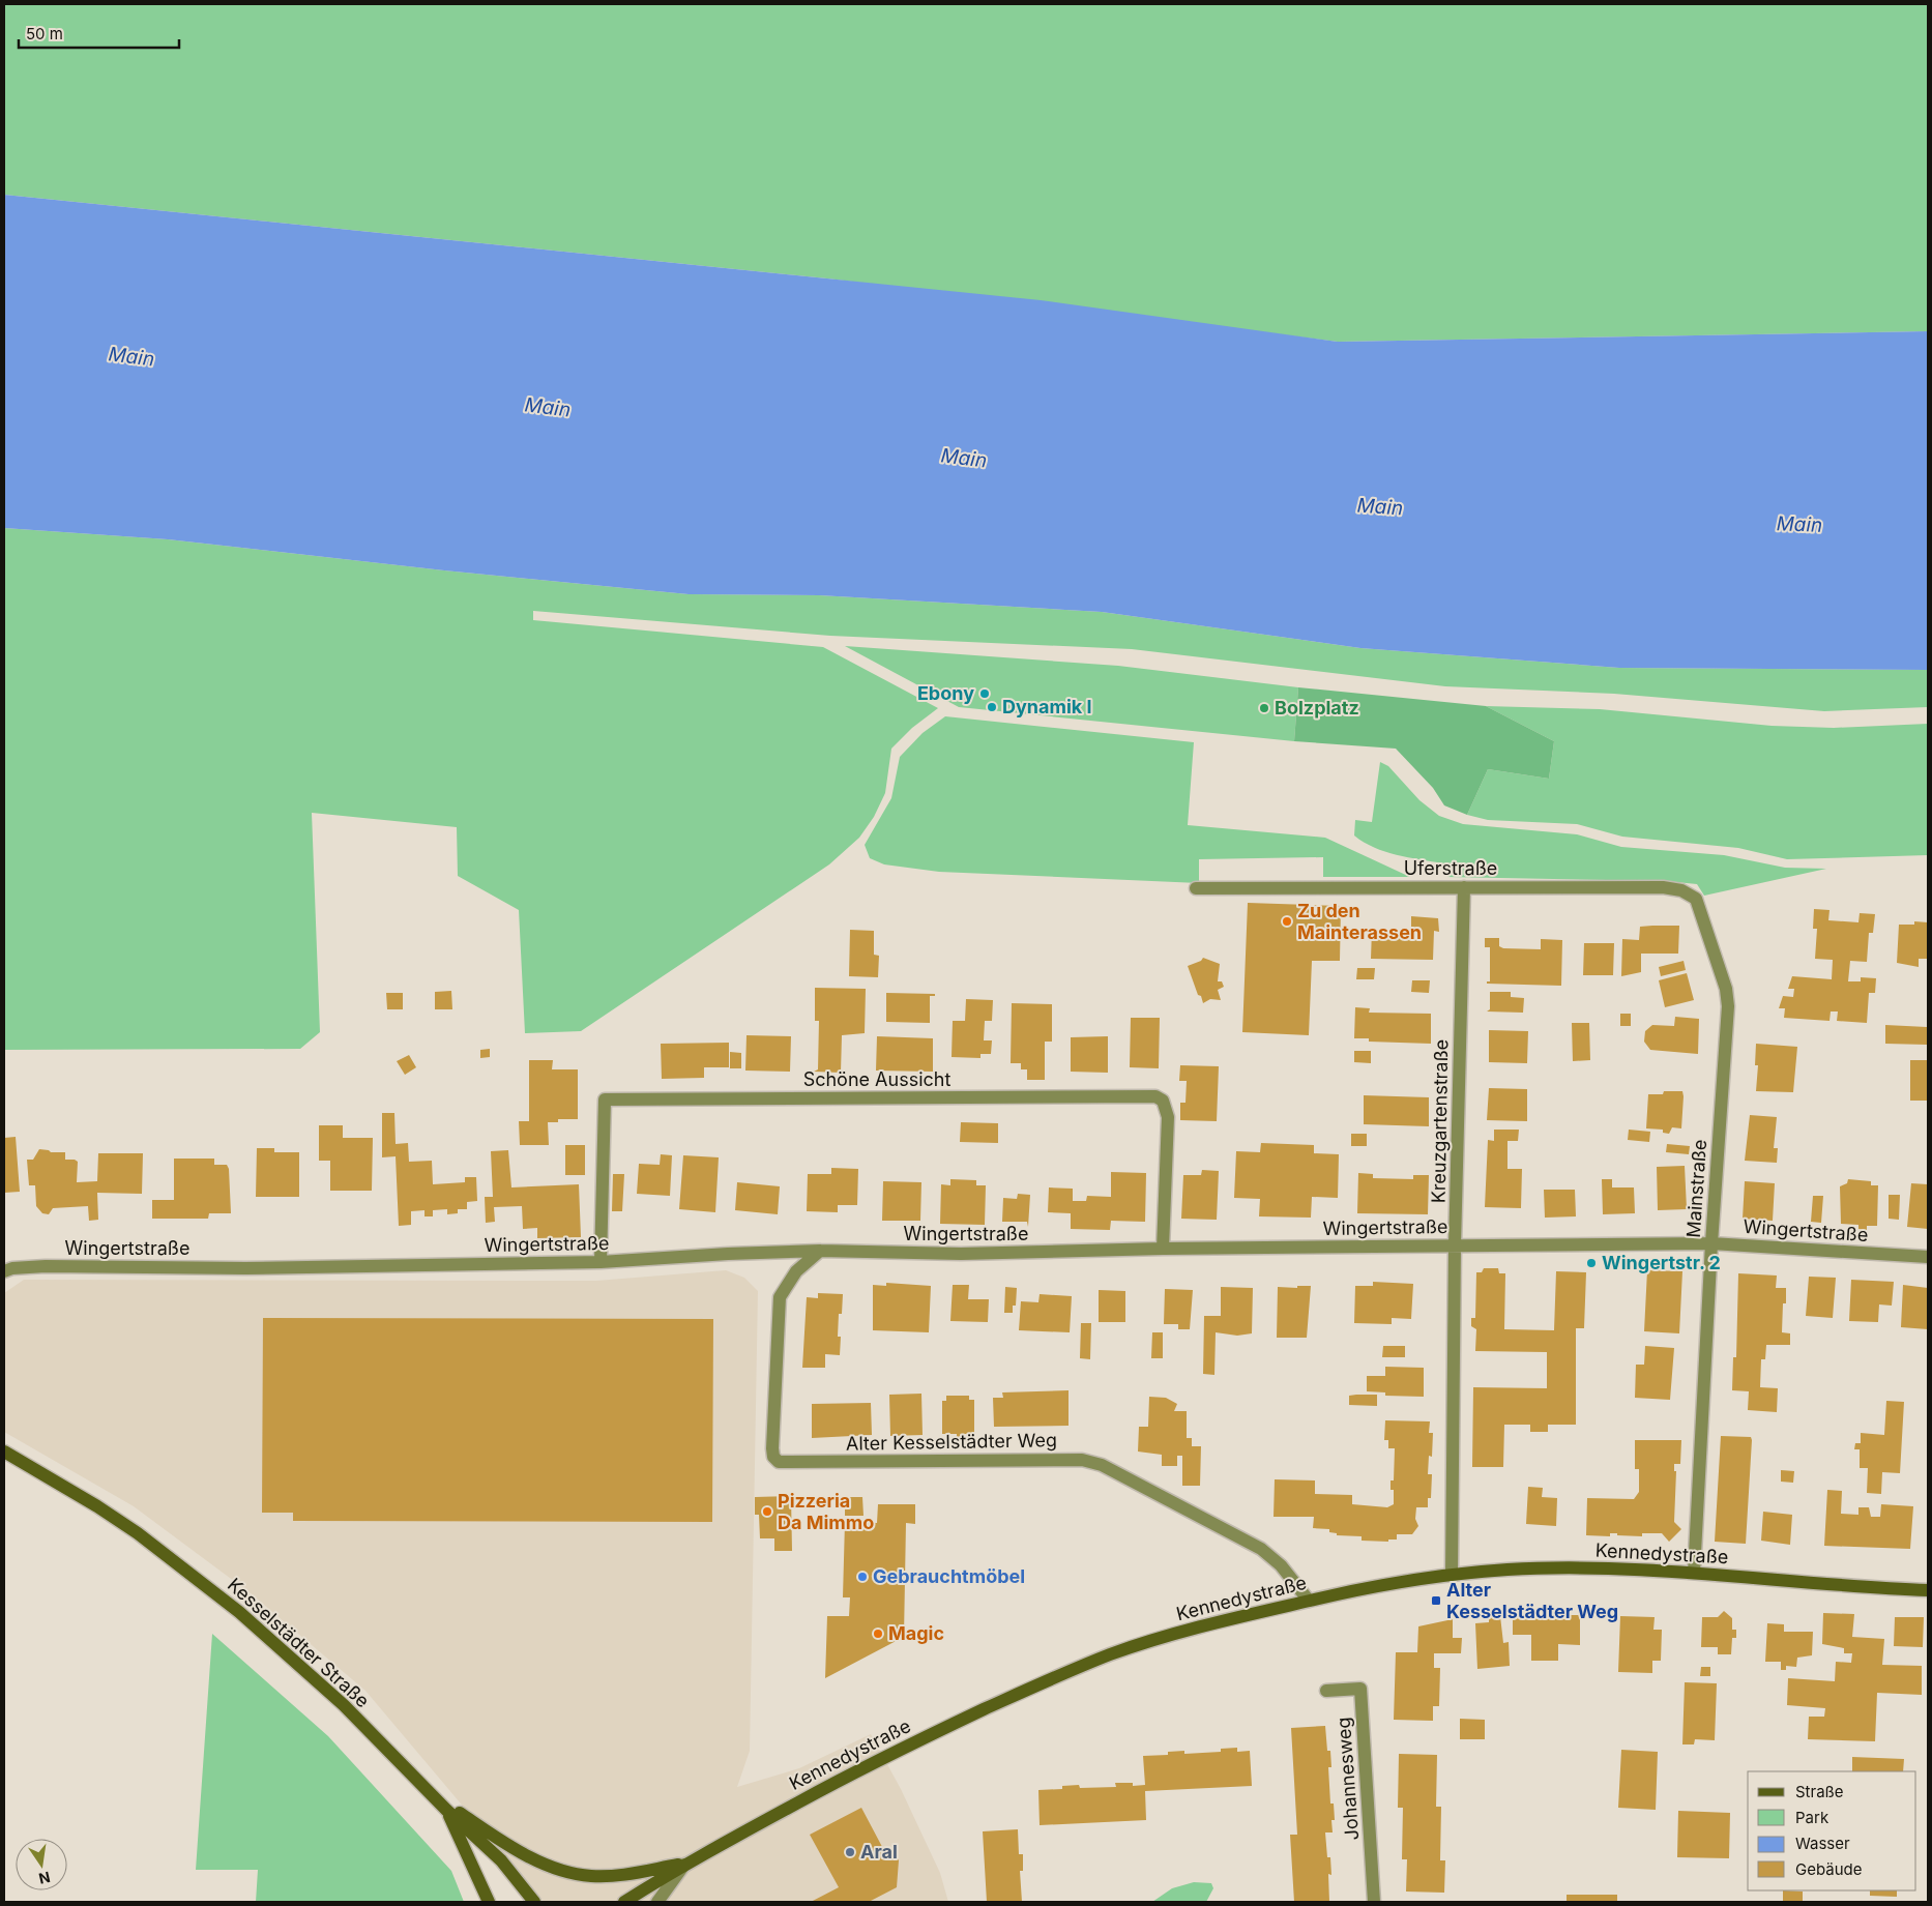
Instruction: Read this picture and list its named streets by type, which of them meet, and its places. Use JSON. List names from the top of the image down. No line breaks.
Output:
{"streets":{"main road":["Kennedystraße","Kesselstädter Straße"],"street":["Uferstraße","Schöne Aussicht","Kreuzgartenstraße","Mainstraße","Wingertstraße","Alter Kesselstädter Weg","Johannesweg"]},"crossings":[["Uferstraße","Kreuzgartenstraße"],["Uferstraße","Mainstraße"],["Schöne Aussicht","Wingertstraße"],["Kreuzgartenstraße","Wingertstraße"],["Kreuzgartenstraße","Kennedystraße"],["Mainstraße","Wingertstraße"],["Mainstraße","Kennedystraße"],["Wingertstraße","Alter Kesselstädter Weg"],["Alter Kesselstädter Weg","Kennedystraße"]],"water":["Main"],"places":{"other":["Ebony","Dynamik I","Bolzplatz","Zu den Mainterassen","Wingertstr. 2","Pizzeria Da Mimmo","Gebrauchtmöbel","Magic","Aral"],"transit":["Alter Kesselstädter Weg"]},"legend":["Straße","Park","Wasser","Gebäude"],"scale_bar":"50 m","north":"bottom"}
